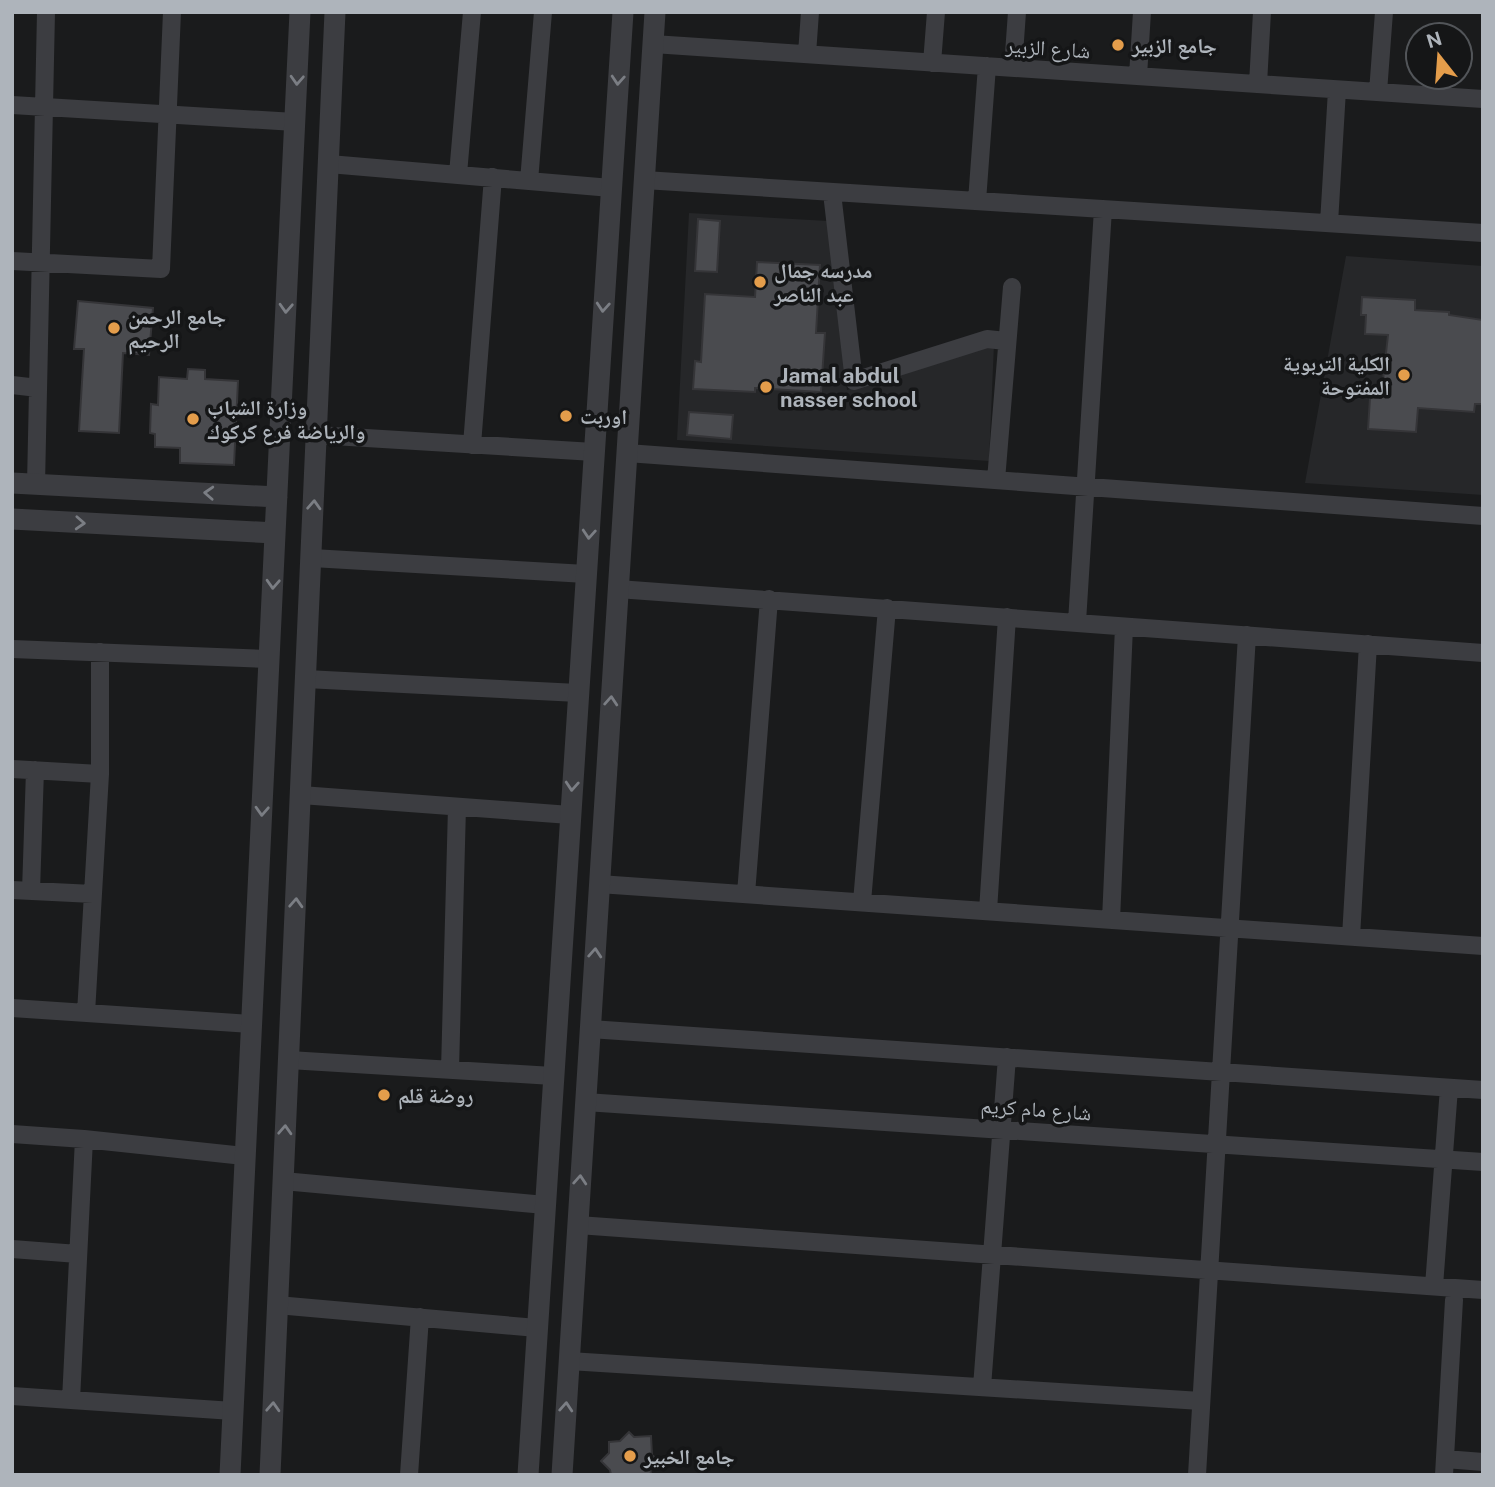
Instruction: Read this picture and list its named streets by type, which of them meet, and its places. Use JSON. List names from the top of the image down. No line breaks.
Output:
{"streets":{"street":["شارع الزبير","شارع مام كريم"]},"places":["جامع الزبير","مدرسه جمال عبد الناصر","جامع الرحمن الرحيم","الكلية التربوية المفتوحة","Jamal abdul nasser school","اوربت","وزارة الشباب والرياضة فرع كركوك","روضة قلم","جامع الخبير"],"north":"top"}
